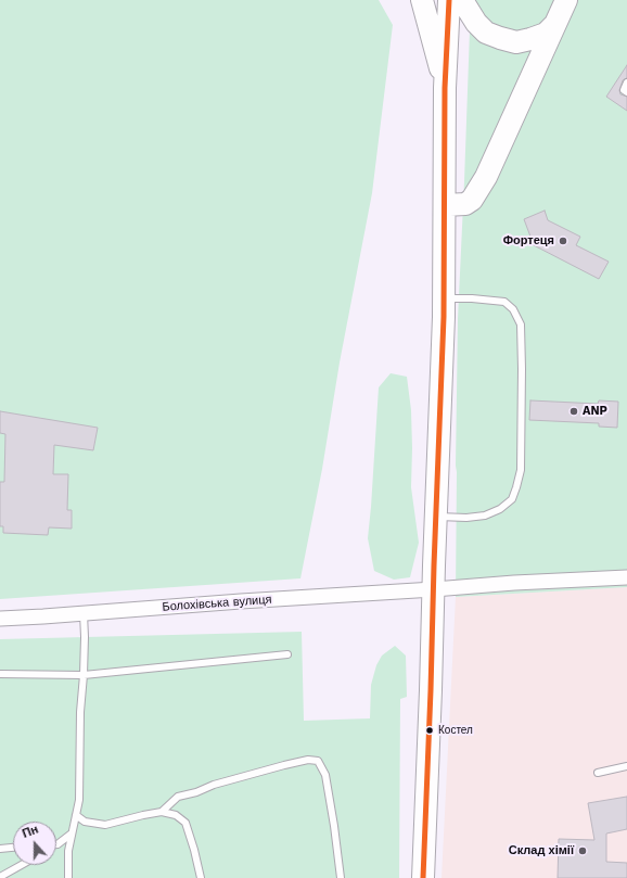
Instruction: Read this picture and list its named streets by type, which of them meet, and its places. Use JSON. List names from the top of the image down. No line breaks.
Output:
{"streets":{"street":["Болохівська вулиця"]},"places":["Фортеця","ANP","Костел","Склад хімії"],"north":"top"}
